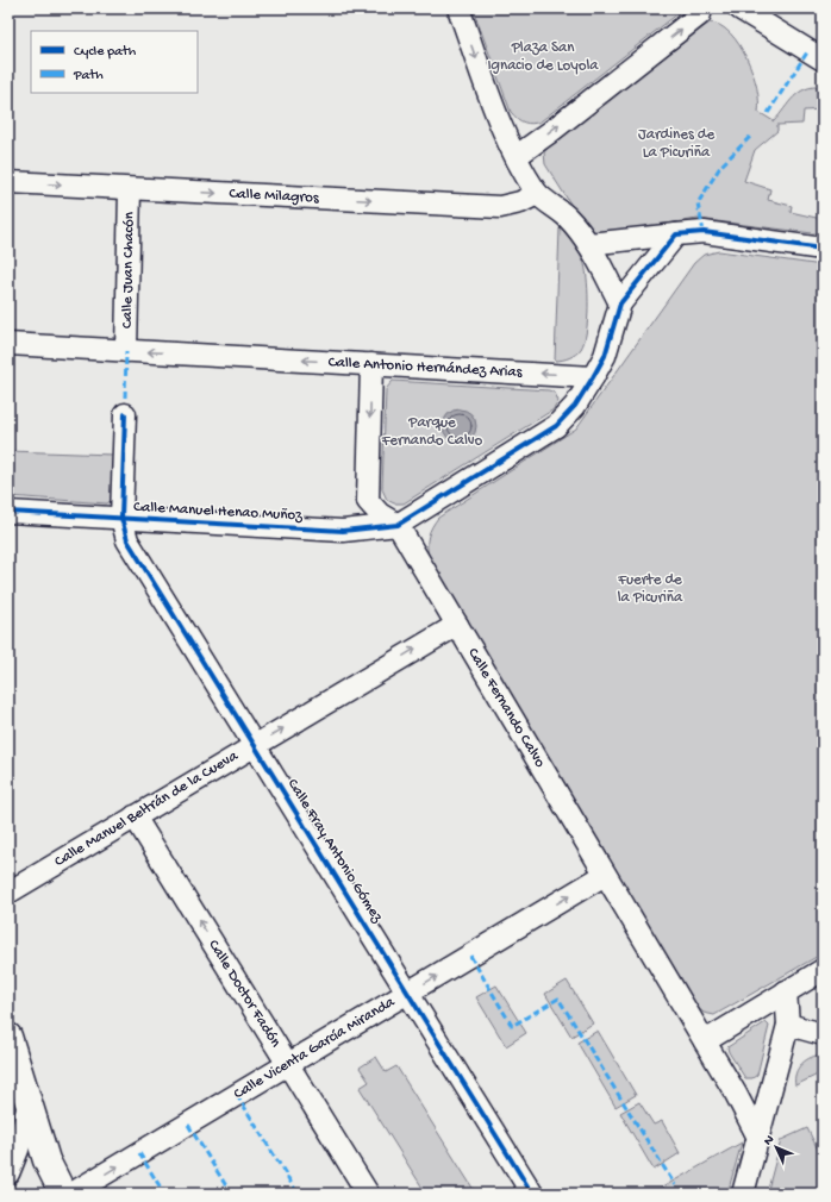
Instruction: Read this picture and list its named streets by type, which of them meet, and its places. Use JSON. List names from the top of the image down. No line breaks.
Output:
{"streets":{"street":["Calle Milagros","Calle Juan Chacón","Calle Antonio Hernández Arias","Calle Manuel Henao Muñoz","Calle Fernando Calvo","Calle Manuel Beltrán de la Cueva","Calle Fray Antonio Gómez","Calle Doctor Fadón","Calle Vicenta García Miranda"]},"crossings":[["Calle Milagros","Calle Juan Chacón"],["Calle Juan Chacón","Calle Antonio Hernández Arias"],["Calle Antonio Hernández Arias","Calle Fernando Calvo"],["Calle Manuel Henao Muñoz","Calle Fernando Calvo"],["Calle Manuel Henao Muñoz","Calle Fray Antonio Gómez"],["Calle Fernando Calvo","Calle Manuel Beltrán de la Cueva"],["Calle Fernando Calvo","Calle Vicenta García Miranda"],["Calle Manuel Beltrán de la Cueva","Calle Fray Antonio Gómez"],["Calle Manuel Beltrán de la Cueva","Calle Doctor Fadón"],["Calle Fray Antonio Gómez","Calle Vicenta García Miranda"],["Calle Doctor Fadón","Calle Vicenta García Miranda"]],"one_way":["Calle Milagros","Calle Antonio Hernández Arias","Calle Manuel Beltrán de la Cueva","Calle Doctor Fadón","Calle Vicenta García Miranda"],"parks":["Plaza San Ignacio de Loyola","Jardines de La Picuriña","Parque Fernando Calvo","Fuerte de la Picuriña"],"legend":["Cycle path","Path"],"north":"top left"}
